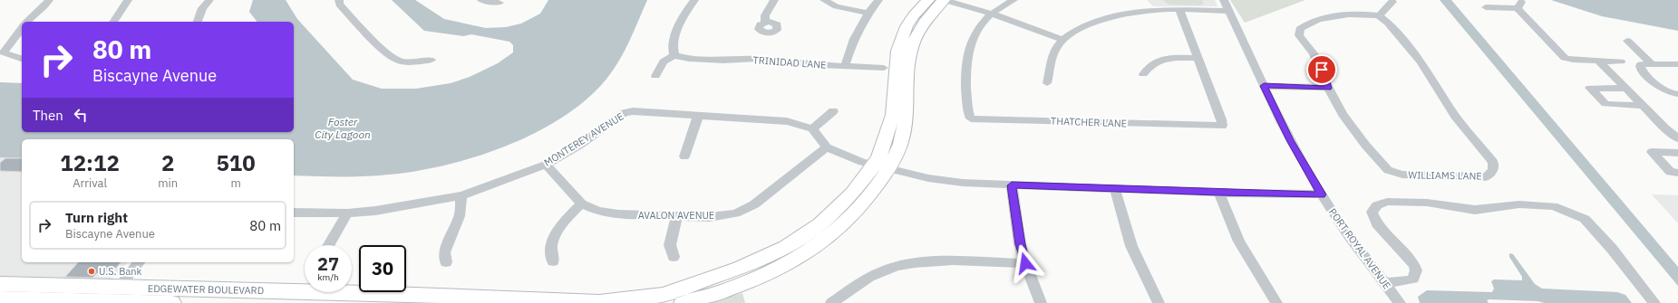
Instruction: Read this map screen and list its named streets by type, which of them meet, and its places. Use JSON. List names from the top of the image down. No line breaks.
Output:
{"streets":{"street":["TRINIDAD LANE","THATCHER LANE","MONTEREY AVENUE","WILLIAMS LANE","AVALON AVENUE","PORT ROYAL AVENUE","EDGEWATER BOULEVARD"]},"crossings":[["MONTEREY AVENUE","AVALON AVENUE"]],"water":["Foster City Lagoon"],"places":["U.S. Bank"],"page":{"turn":["80 m","Biscayne Avenue"],"then":"Then","eta":["12:12","Arrival","2","min","510","m"],"list":[{"name":"Turn right","note":"Biscayne Avenue","value":"80 m"}],"speed":"27 km/h","limit":"30"}}
